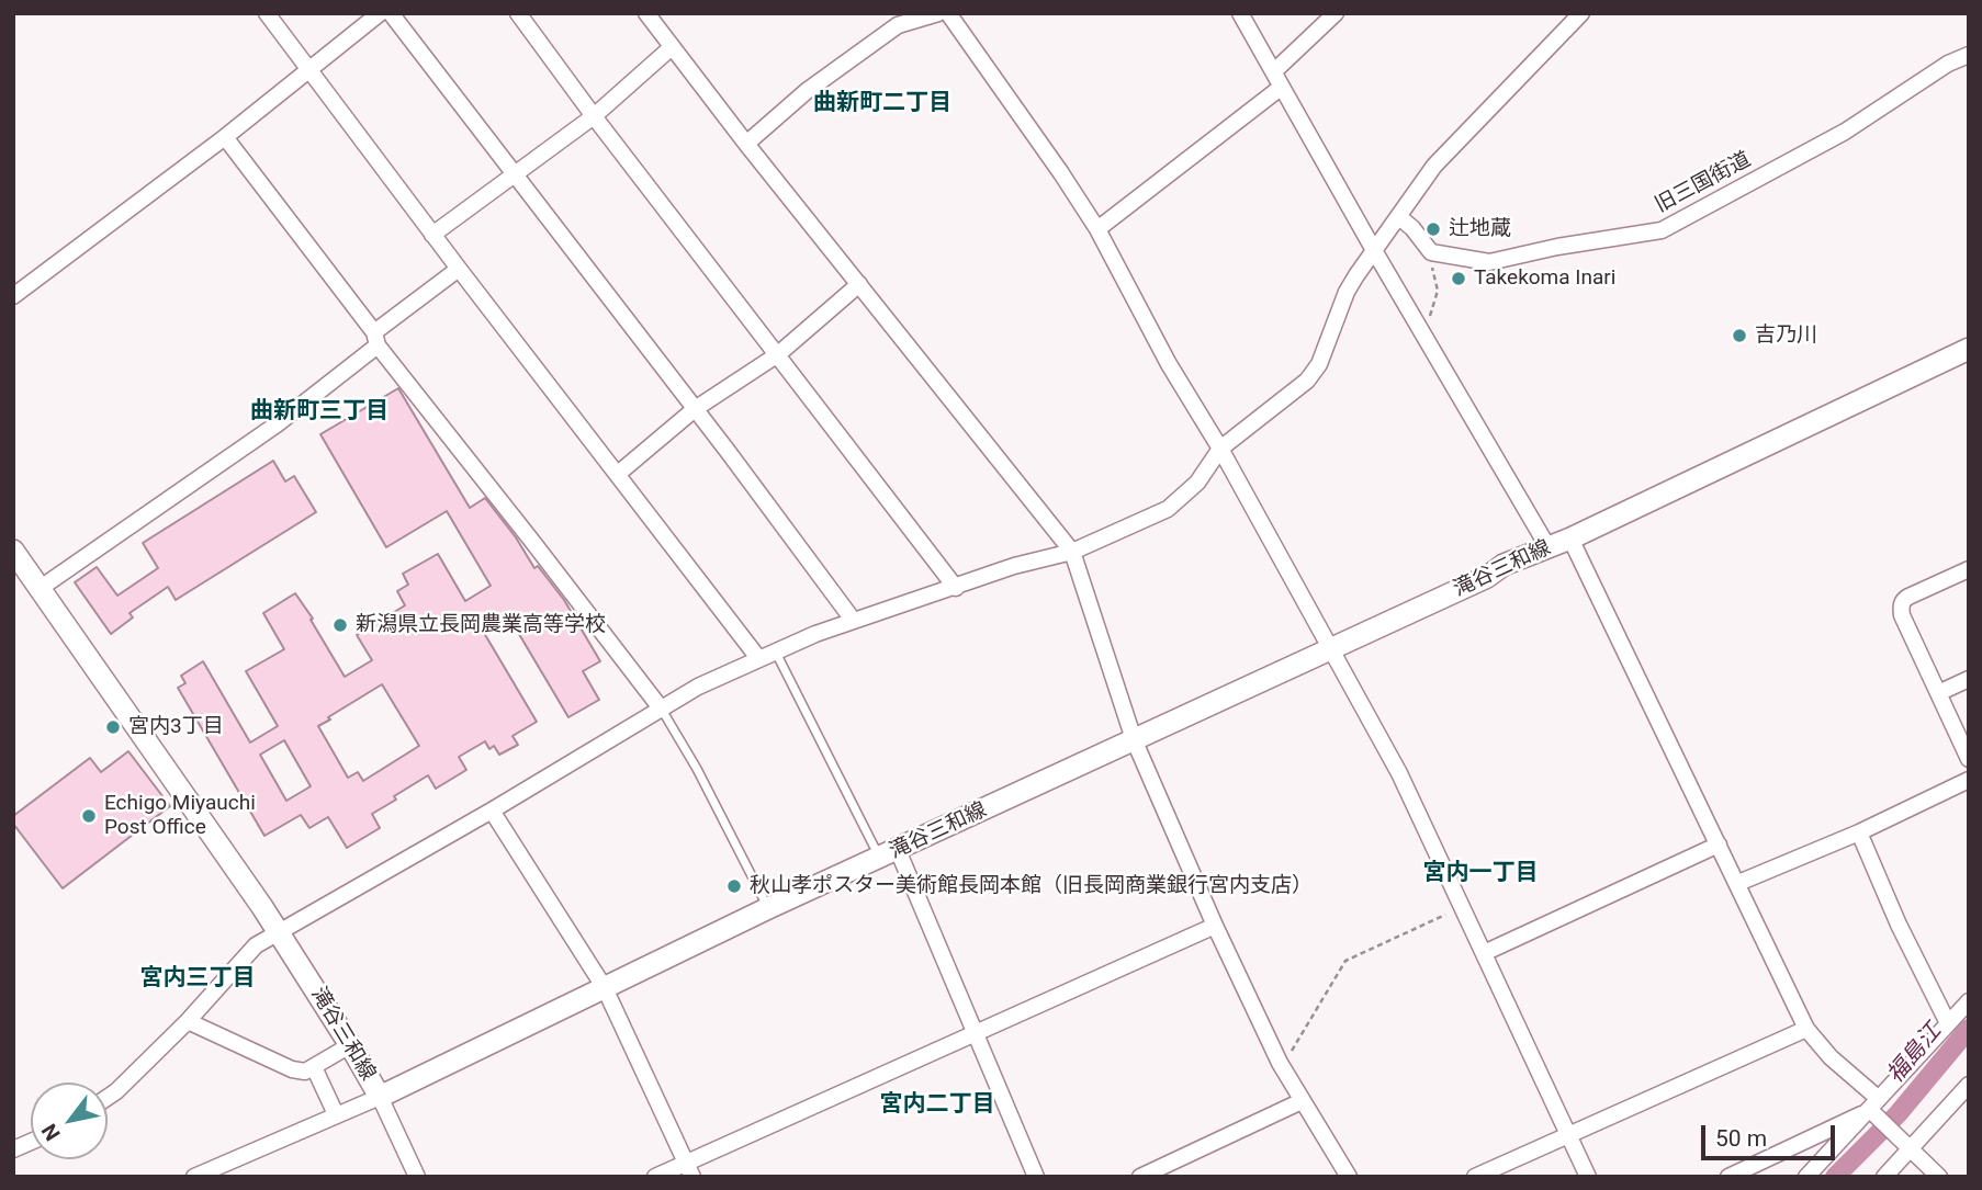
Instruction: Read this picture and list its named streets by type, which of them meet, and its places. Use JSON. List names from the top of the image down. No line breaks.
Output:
{"streets":{"main road":["滝谷三和線"],"street":["旧三国街道"]},"districts":["曲新町二丁目","曲新町三丁目","宮内一丁目","宮内三丁目","宮内二丁目"],"water":["福島江"],"places":["辻地蔵","Takekoma Inari","吉乃川","新潟県立長岡農業高等学校","宮内3丁目","Echigo Miyauchi Post Office","秋山孝ポスター美術館長岡本館（旧長岡商業銀行宮内支店）"],"scale_bar":"50 m","north":"bottom left"}
